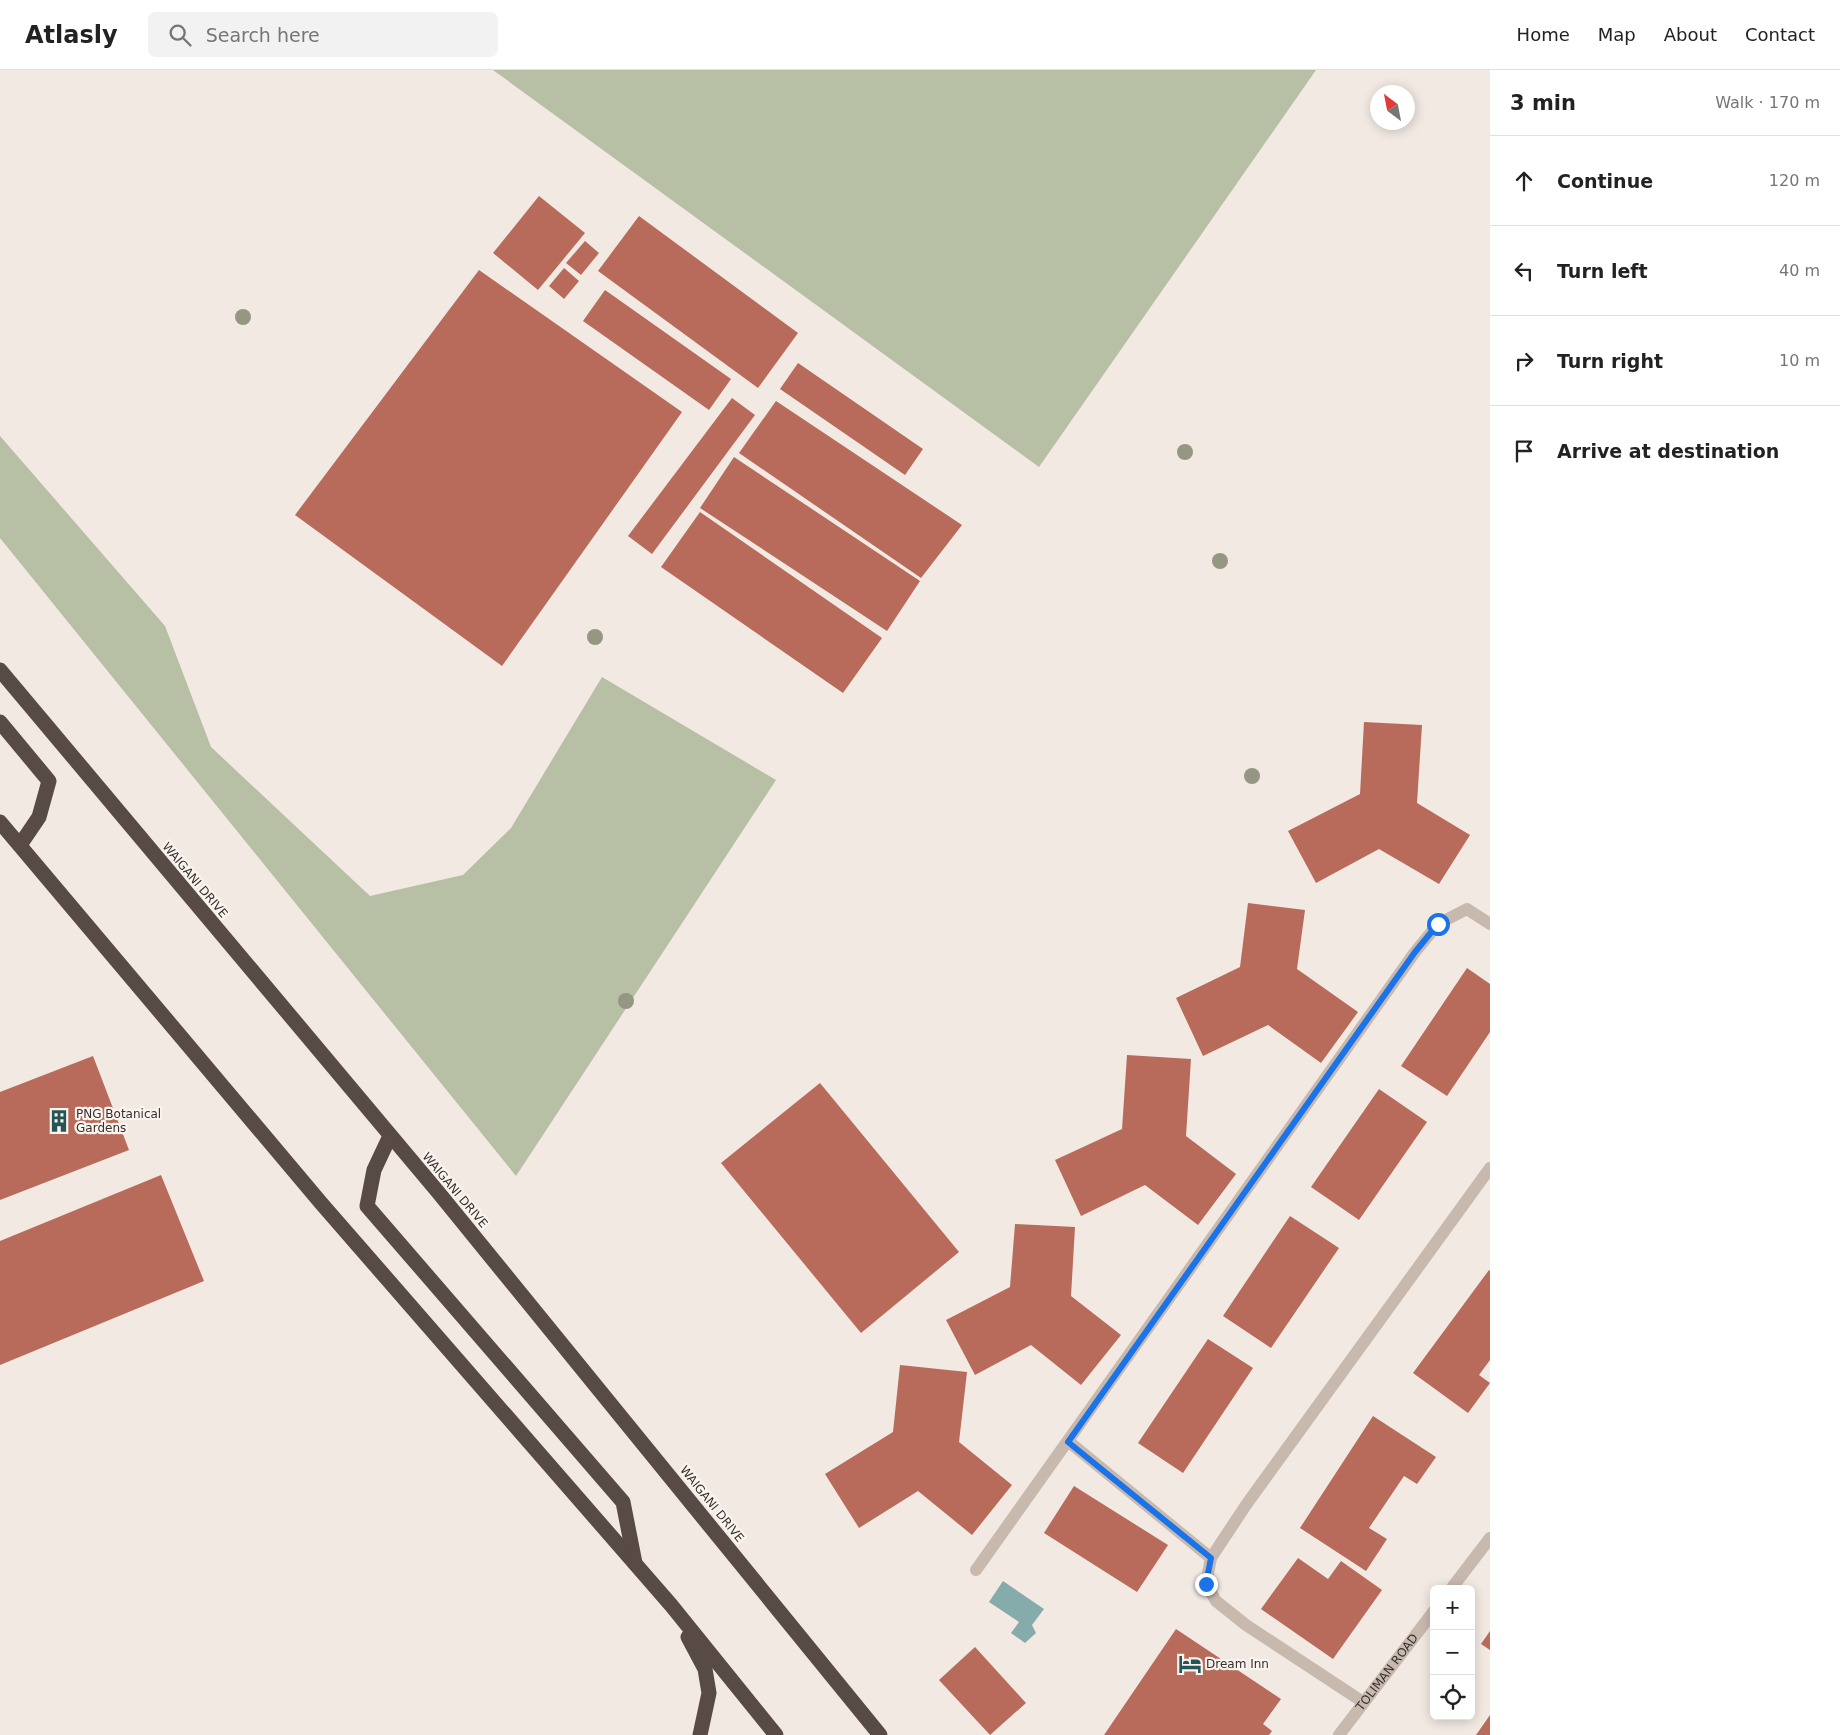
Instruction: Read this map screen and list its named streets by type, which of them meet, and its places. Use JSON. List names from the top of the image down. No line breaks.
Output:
{"streets":{"highway":["WAIGANI DRIVE"],"street":["TOLIMAN ROAD"]},"places":{"building":["PNG Botanical Gardens"],"hotel":["Dream Inn"]},"north":"top left","page":{"header":"Atlasly","search":"Search here","nav":["Home","Map","About","Contact"],"heading":["3 min","Walk · 170 m"],"list":[["Continue","120 m"],["Turn left","40 m"],["Turn right","10 m"],"Arrive at destination"],"map_buttons":["+","−"]}}
